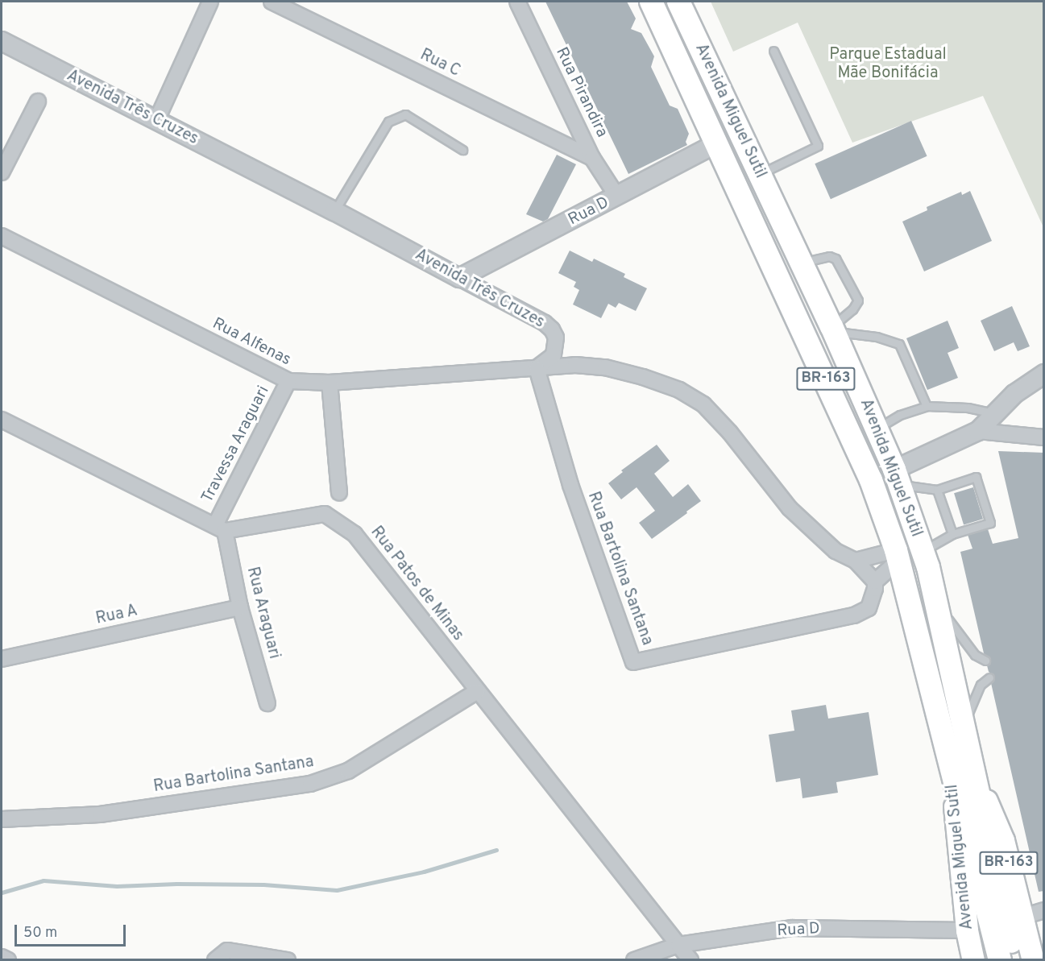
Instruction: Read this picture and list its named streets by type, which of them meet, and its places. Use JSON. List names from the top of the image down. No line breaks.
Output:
{"streets":{"highway":["Avenida Miguel Sutil","BR-163"],"street":["Rua C","Rua Pirandira","Avenida Três Cruzes","Rua D","Rua Alfenas","Travessa Araguari","Rua Bartolina Santana","Rua Patos de Minas","Rua Araguari","Rua A"]},"crossings":[["Rua C","Rua Pirandira"],["Rua Pirandira","Rua D"],["Avenida Três Cruzes","Rua D"],["Avenida Três Cruzes","Rua Alfenas"],["Avenida Três Cruzes","Rua Bartolina Santana"],["Avenida Miguel Sutil","Rua D"],["Avenida Miguel Sutil","BR-163"],["Rua D","Rua Patos de Minas"],["Rua Alfenas","Travessa Araguari"],["Rua Alfenas","Rua Bartolina Santana"],["Travessa Araguari","Rua Patos de Minas"],["Travessa Araguari","Rua Araguari"],["Rua Bartolina Santana","Rua Patos de Minas"],["Rua Patos de Minas","Rua Araguari"],["Rua Araguari","Rua A"]],"parks":["Parque Estadual Mãe Bonifácia"],"scale_bar":"50 m"}
